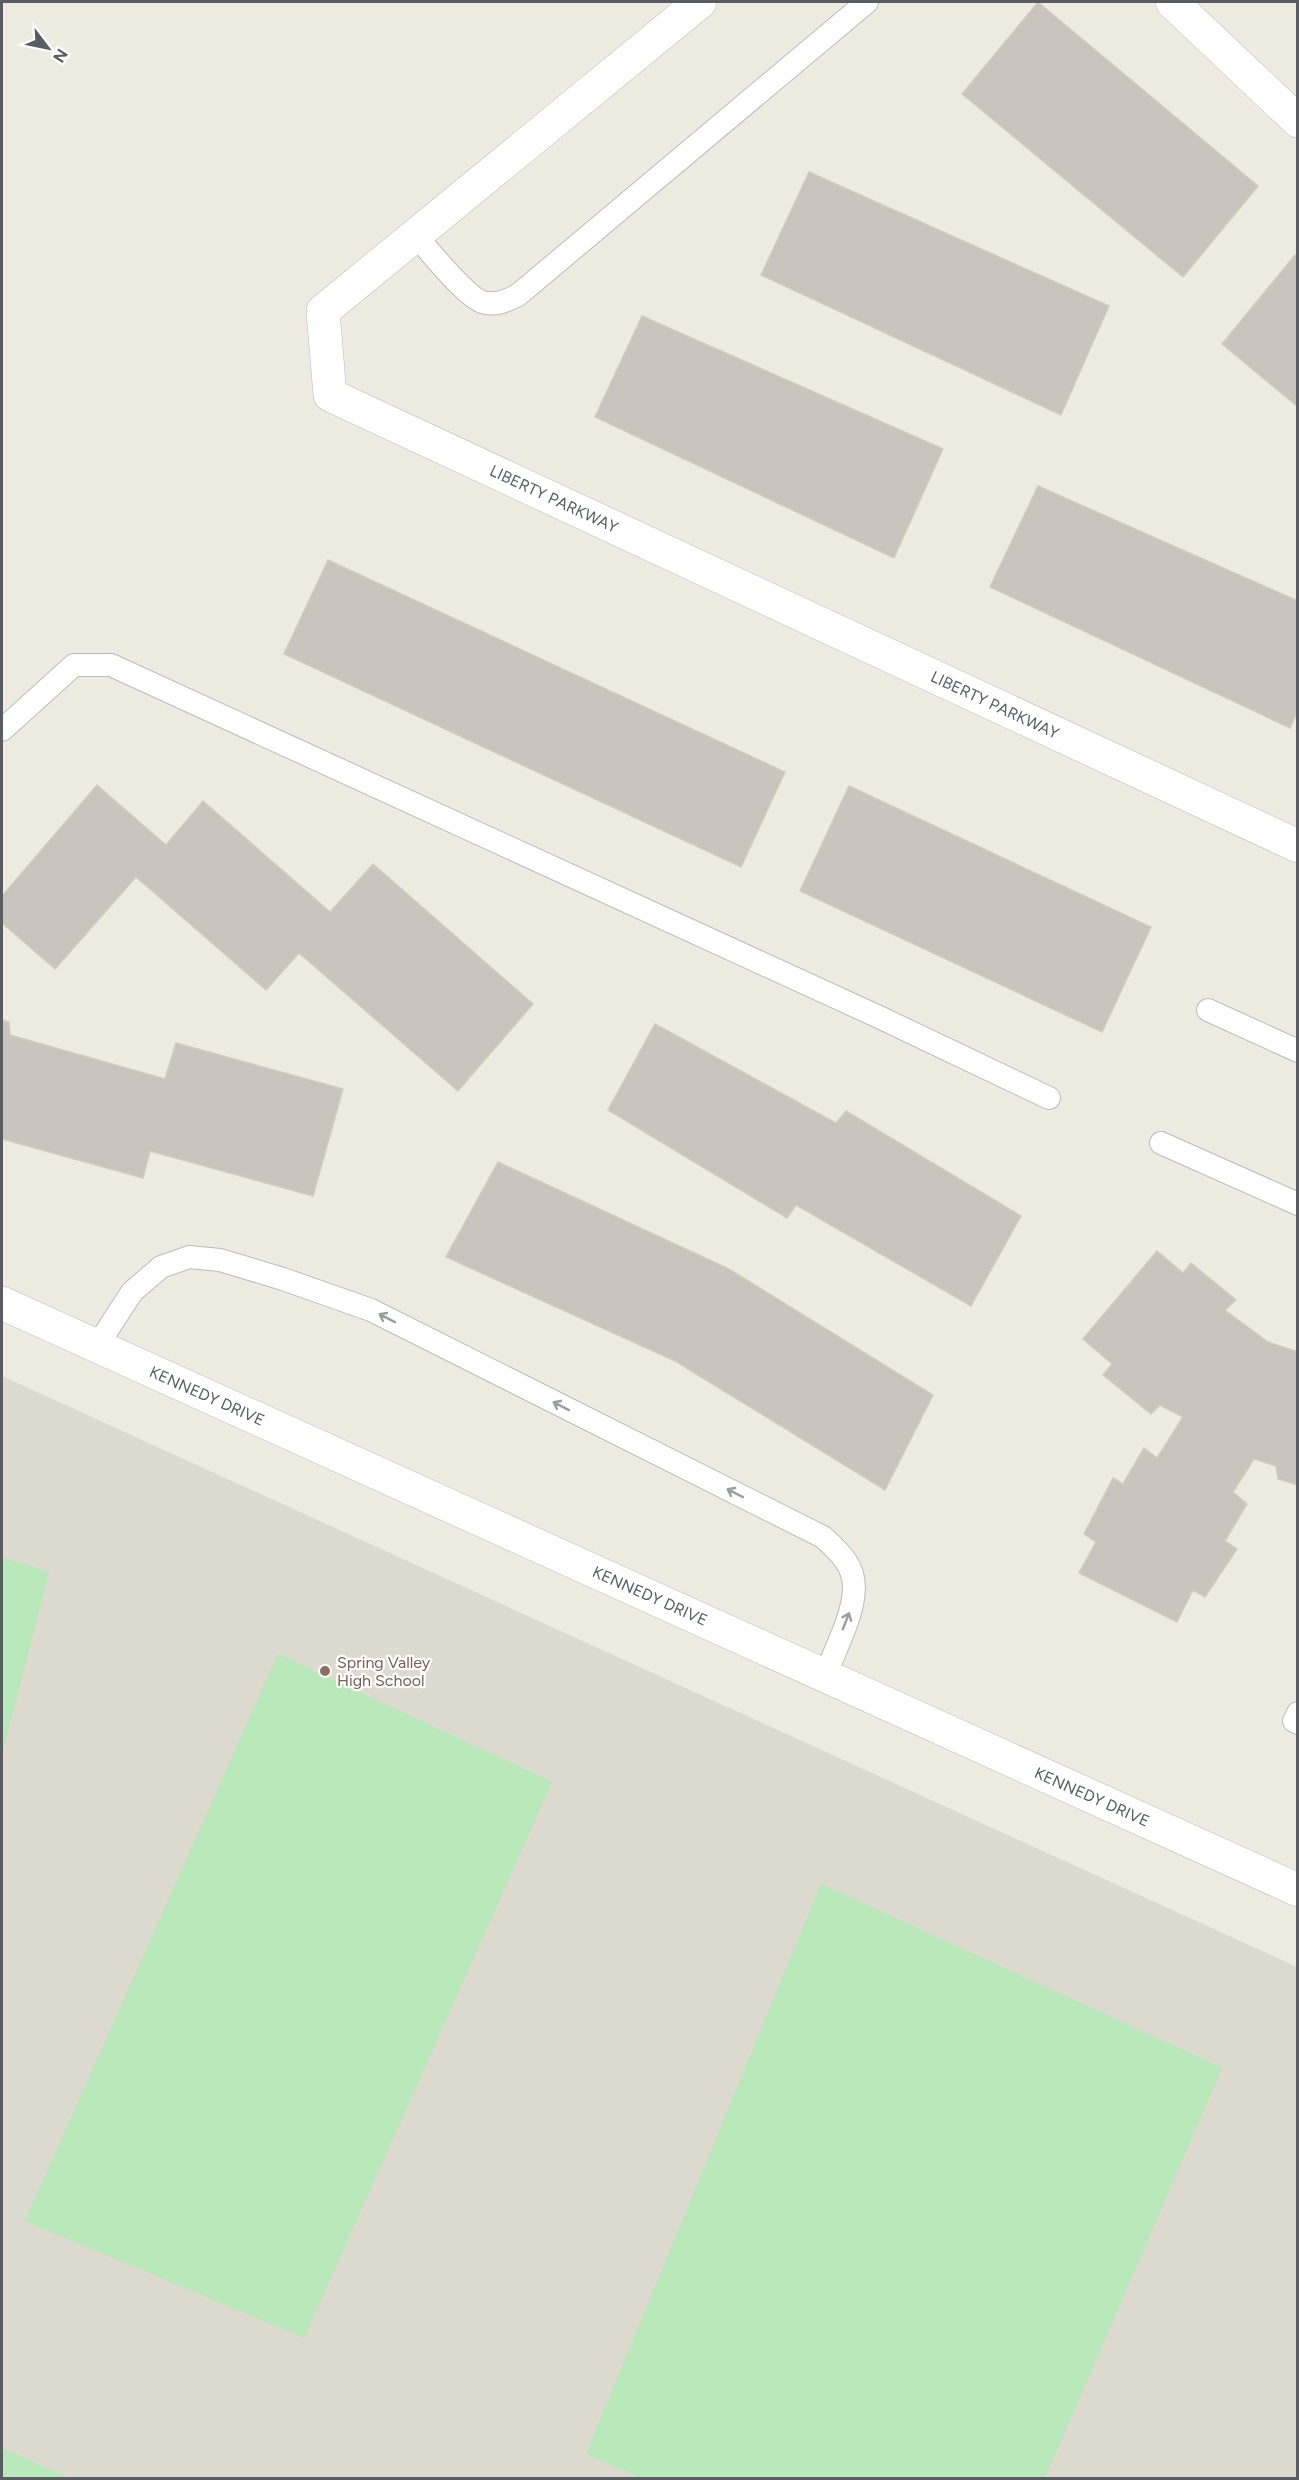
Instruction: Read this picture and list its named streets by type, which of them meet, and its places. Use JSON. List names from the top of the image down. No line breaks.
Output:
{"streets":{"street":["LIBERTY PARKWAY","KENNEDY DRIVE"]},"places":["Spring Valley High School"],"north":"bottom right"}
